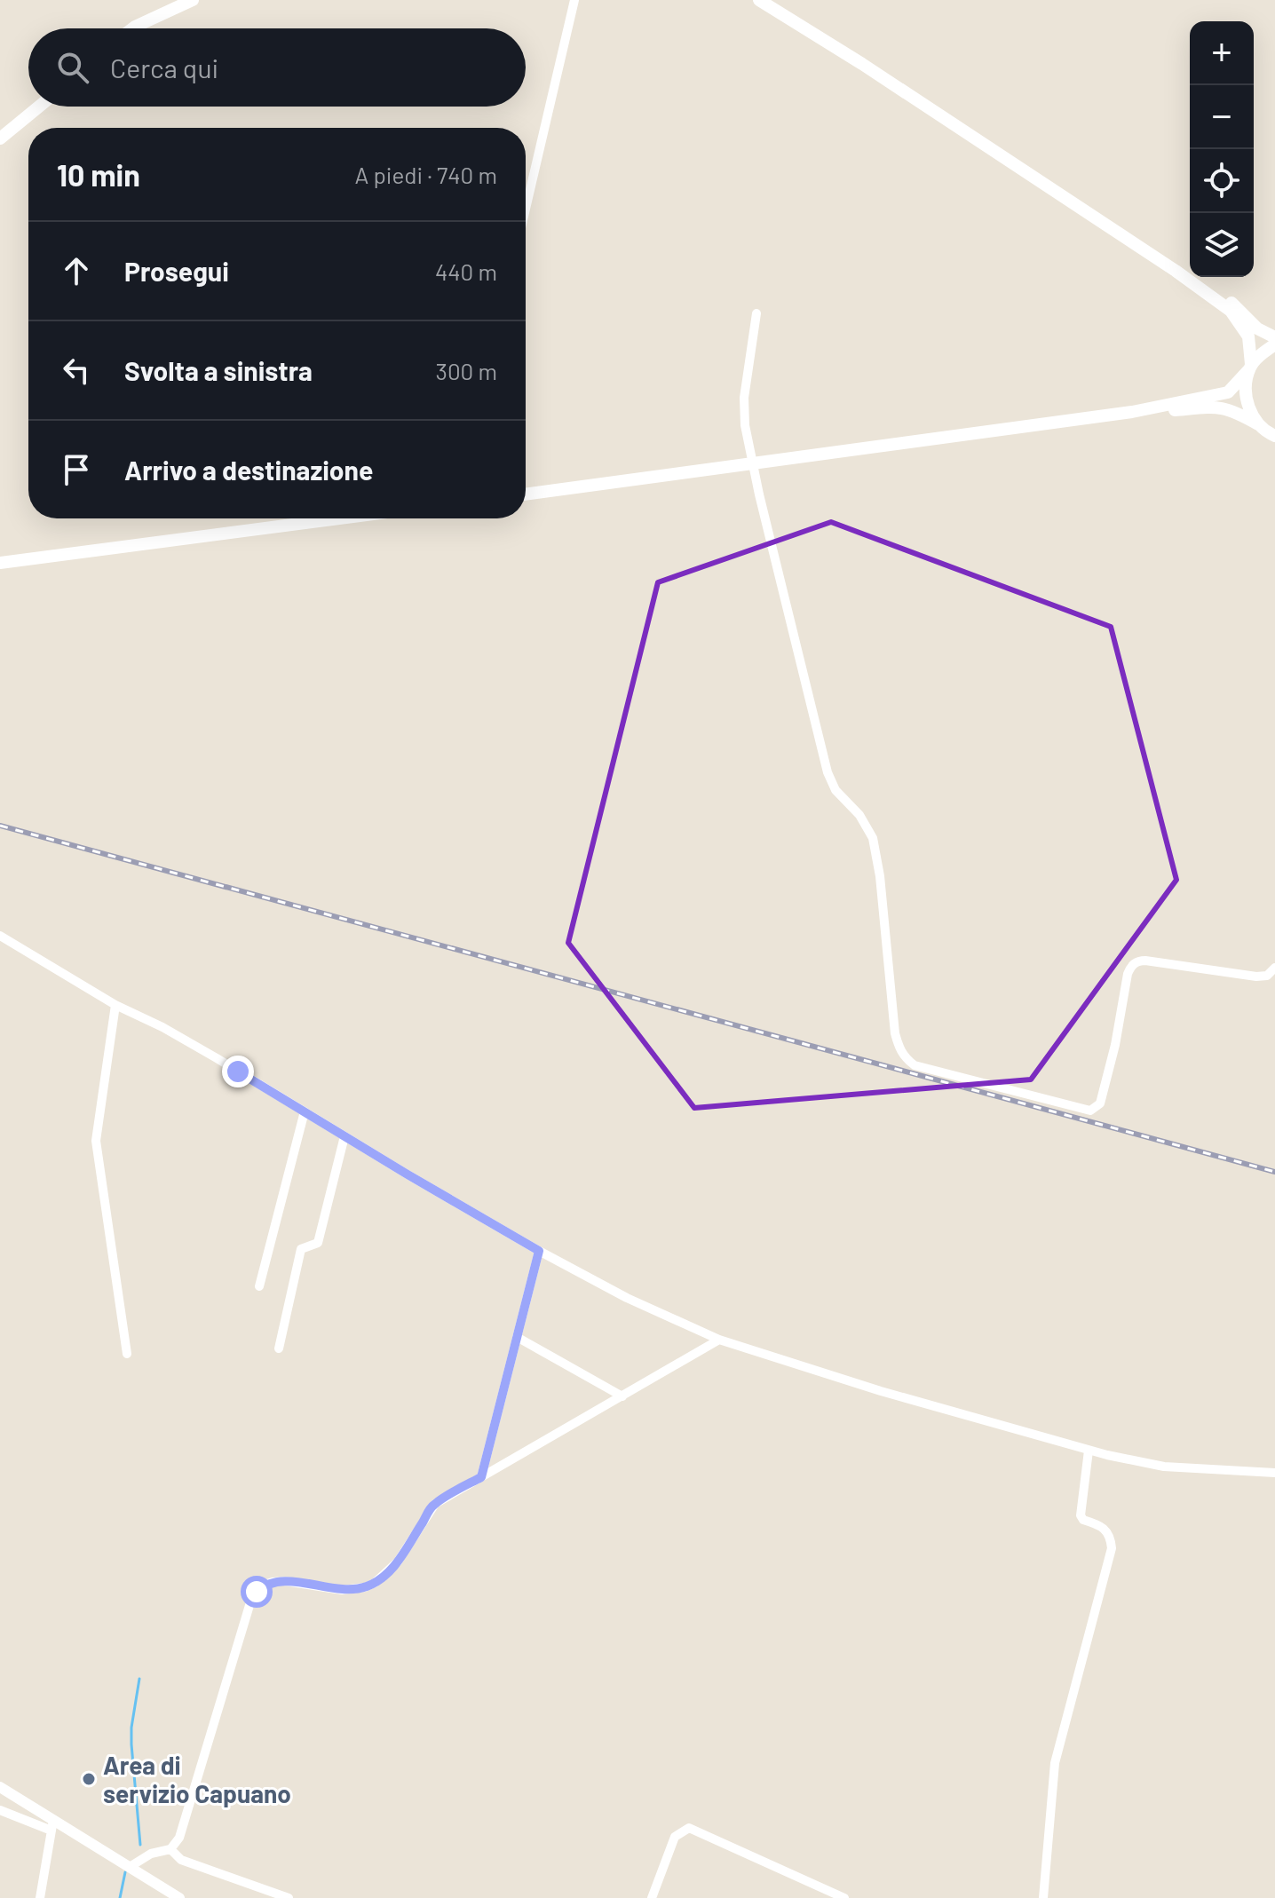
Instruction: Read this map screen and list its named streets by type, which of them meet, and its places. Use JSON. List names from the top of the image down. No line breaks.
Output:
{"places":["Area di servizio Capuano"],"page":{"map_buttons":["+","−"],"search":"Cerca qui","heading":["10 min","A piedi · 740 m"],"list":[["Prosegui","440 m"],["Svolta a sinistra","300 m"],"Arrivo a destinazione"]}}
